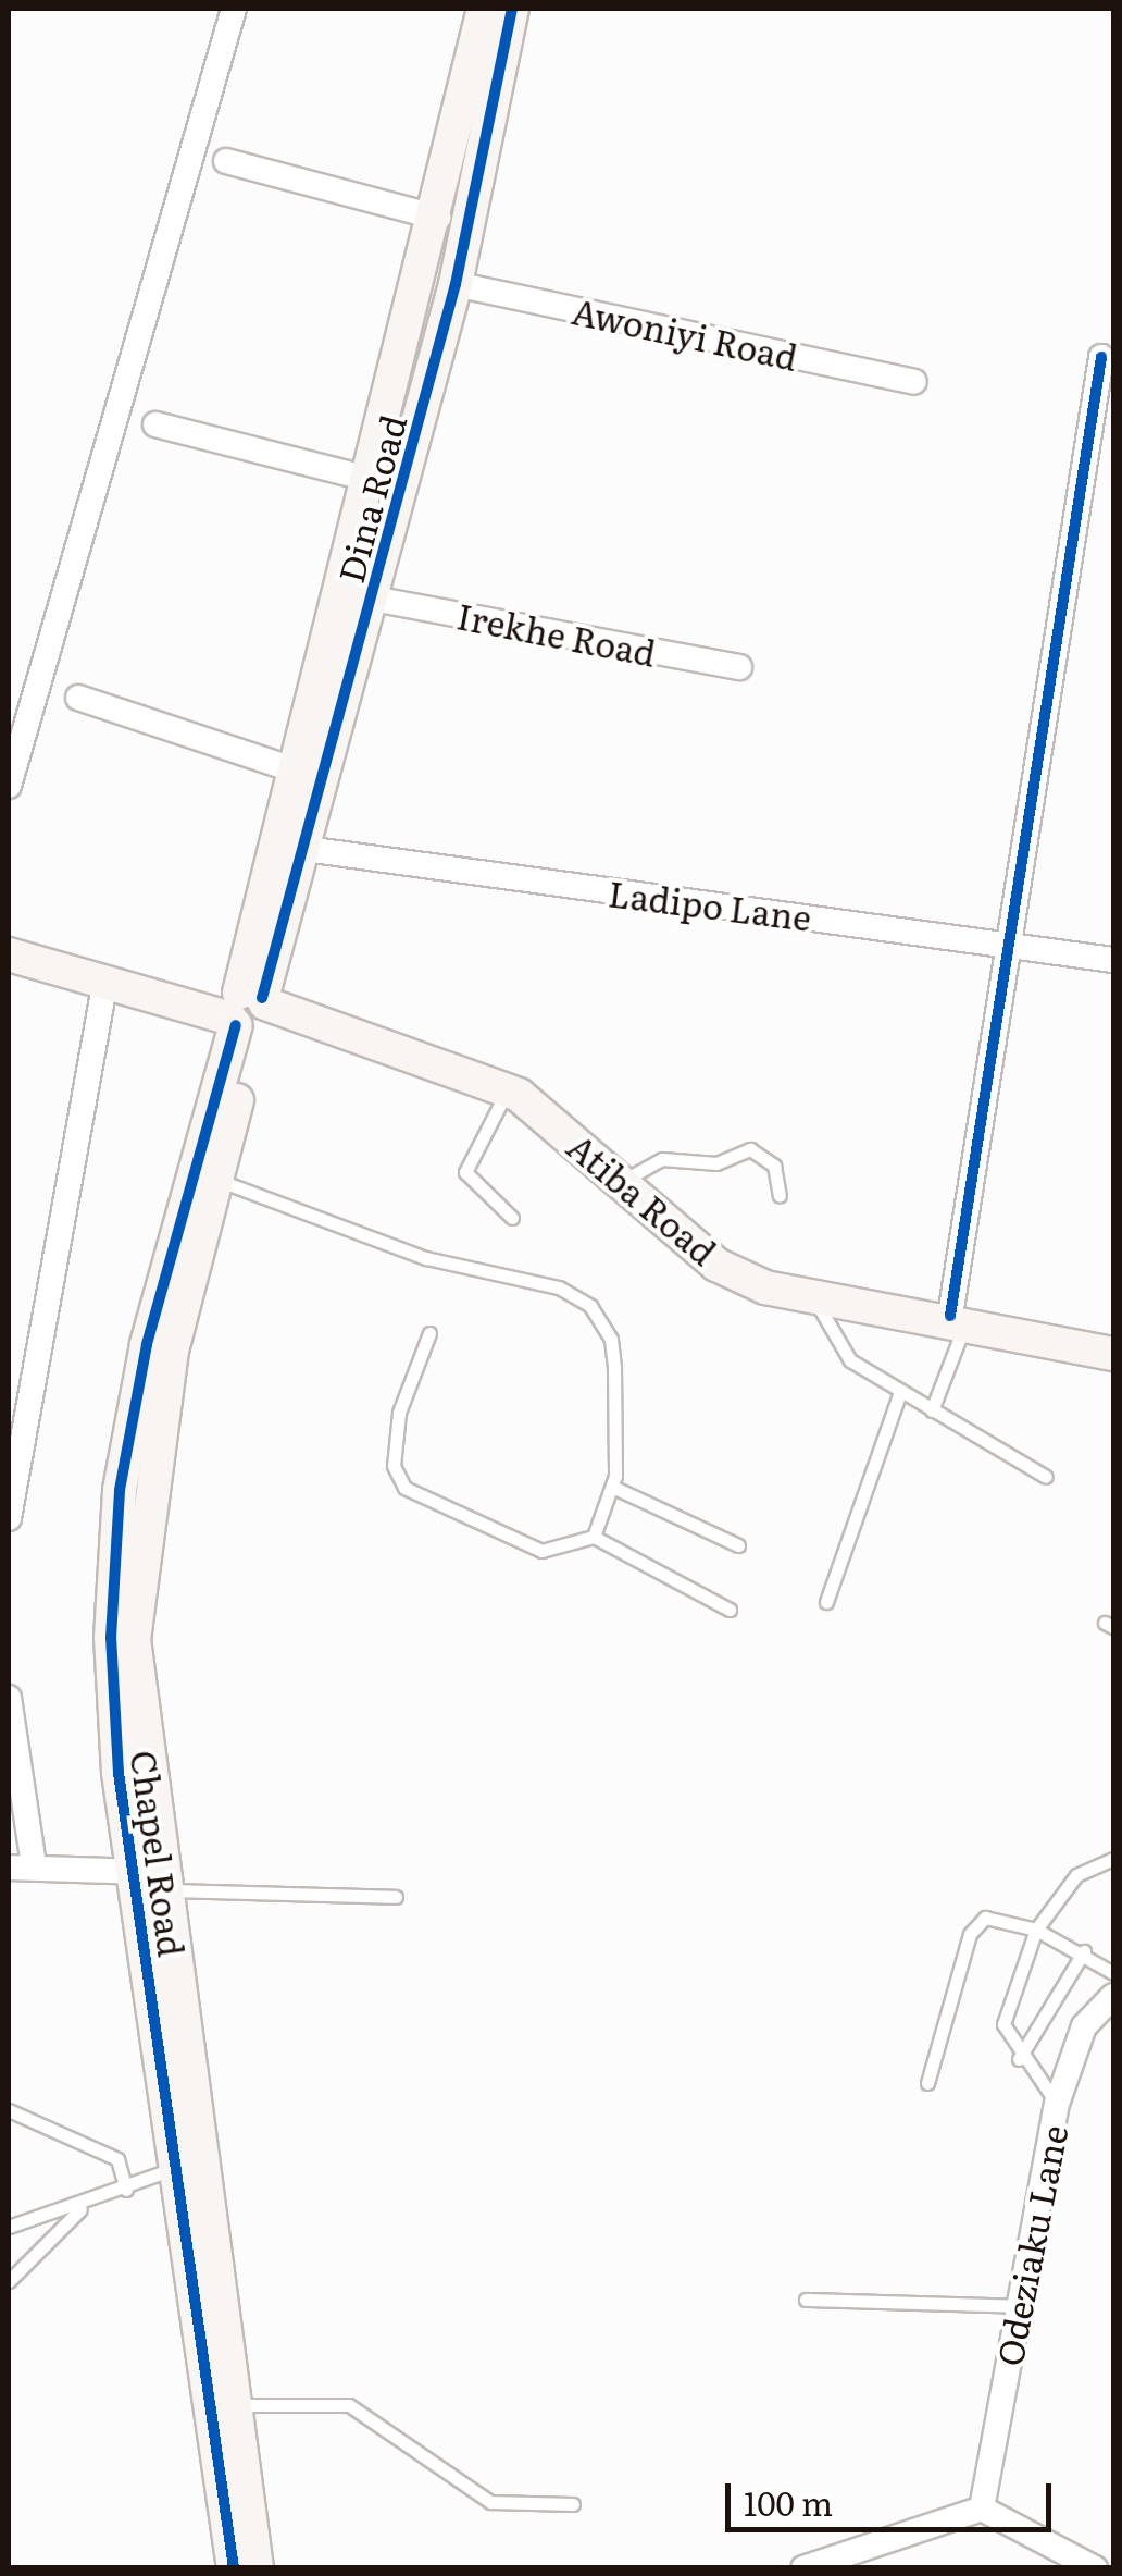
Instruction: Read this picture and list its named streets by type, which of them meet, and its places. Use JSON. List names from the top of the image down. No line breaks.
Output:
{"streets":{"street":["Awoniyi Road","Dina Road","Irekhe Road","Ladipo Lane","Atiba Road","Chapel Road","Odeziaku Lane"]},"crossings":[["Awoniyi Road","Dina Road"],["Dina Road","Irekhe Road"],["Dina Road","Ladipo Lane"],["Dina Road","Atiba Road"],["Dina Road","Chapel Road"],["Atiba Road","Chapel Road"]],"scale_bar":"100 m"}
